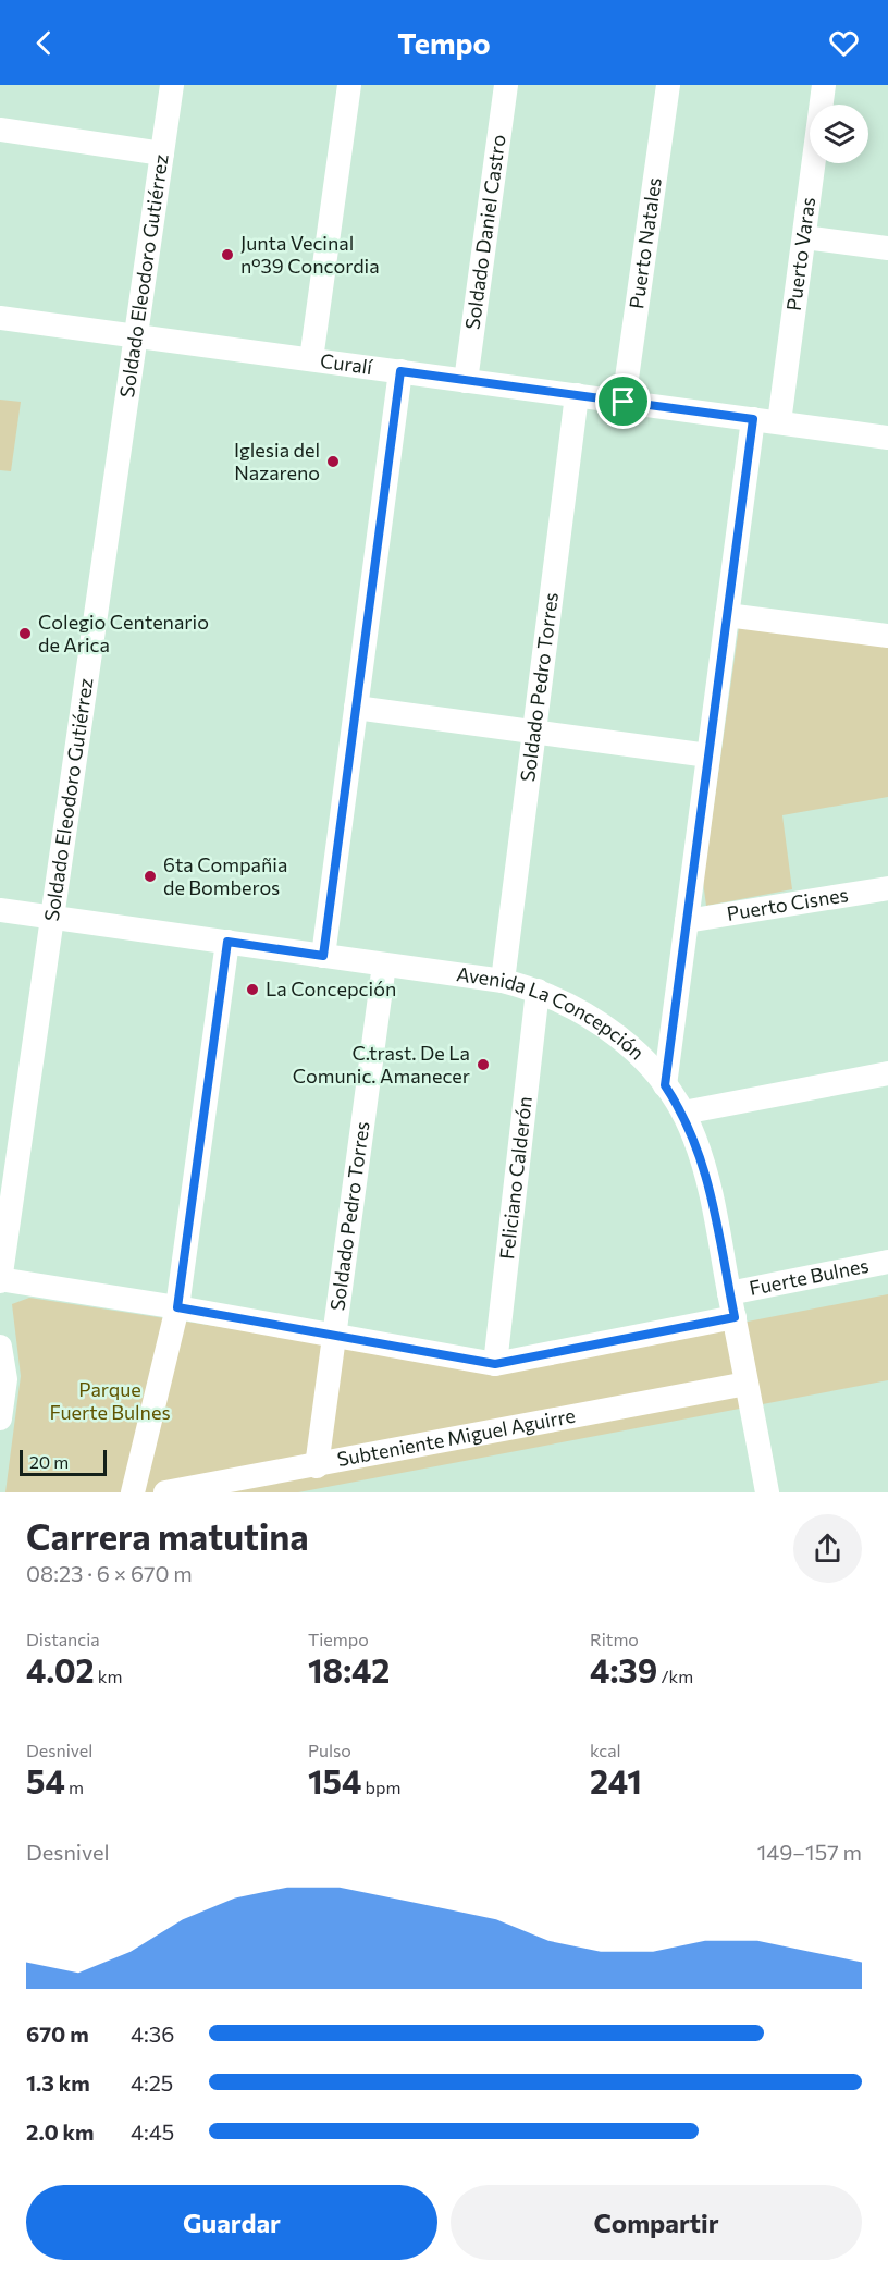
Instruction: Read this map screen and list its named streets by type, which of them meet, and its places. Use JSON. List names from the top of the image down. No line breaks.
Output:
{"streets":{"street":["Soldado Daniel Castro","Puerto Natales","Puerto Varas","Soldado Eleodoro Gutiérrez","Curalí","Soldado Pedro Torres","Puerto Cisnes","Avenida La Concepción","Feliciano Calderón","Fuerte Bulnes","Subteniente Miguel Aguirre"]},"crossings":[["Soldado Daniel Castro","Curalí"],["Puerto Natales","Curalí"],["Puerto Varas","Curalí"],["Soldado Eleodoro Gutiérrez","Curalí"],["Soldado Eleodoro Gutiérrez","Avenida La Concepción"],["Curalí","Soldado Pedro Torres"],["Soldado Pedro Torres","Avenida La Concepción"],["Soldado Pedro Torres","Subteniente Miguel Aguirre"],["Avenida La Concepción","Feliciano Calderón"],["Avenida La Concepción","Fuerte Bulnes"],["Avenida La Concepción","Subteniente Miguel Aguirre"]],"parks":["Parque Fuerte Bulnes"],"places":["Junta Vecinal n°39 Concordia","Iglesia del Nazareno","Colegio Centenario de Arica","6ta Compañia de Bomberos","La Concepción","C.trast. De La Comunic. Amanecer"],"scale_bar":"20 m","page":{"header":"Tempo","scale":"20 m","heading":["Carrera matutina","08:23 · 6 × 670 m"],"stats":[["Distancia","4.02 km"],["Tiempo","18:42"],["Ritmo","4:39 /km"],["Desnivel","54 m"],["Pulso","154 bpm"],["kcal","241"]],"chart":["Desnivel","149–157 m"],"list":[{"name":"670 m","note":"4:36"},{"name":"1.3 km","note":"4:25"},{"name":"2.0 km","note":"4:45"}],"buttons":["Guardar","Compartir"]}}
